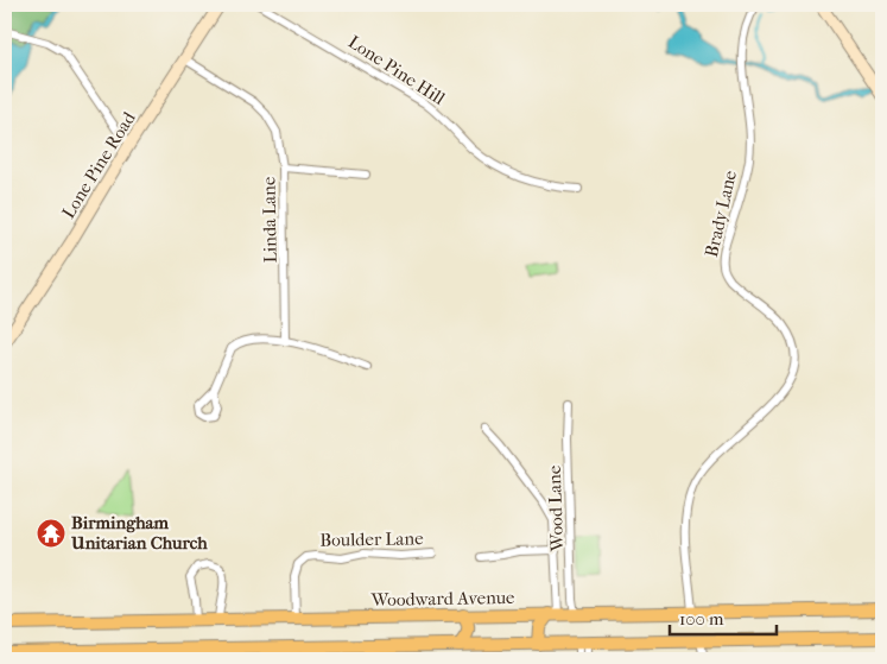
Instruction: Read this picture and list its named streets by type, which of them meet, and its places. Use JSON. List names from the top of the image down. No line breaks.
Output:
{"streets":{"main road":["Woodward Avenue"],"street":["Lone Pine Hill","Lone Pine Road","Brady Lane","Linda Lane","Wood Lane","Boulder Lane"]},"crossings":[["Lone Pine Road","Linda Lane"],["Brady Lane","Woodward Avenue"],["Wood Lane","Woodward Avenue"],["Boulder Lane","Woodward Avenue"]],"places":{"temple":["Birmingham Unitarian Church"]},"scale_bar":"100 m"}
